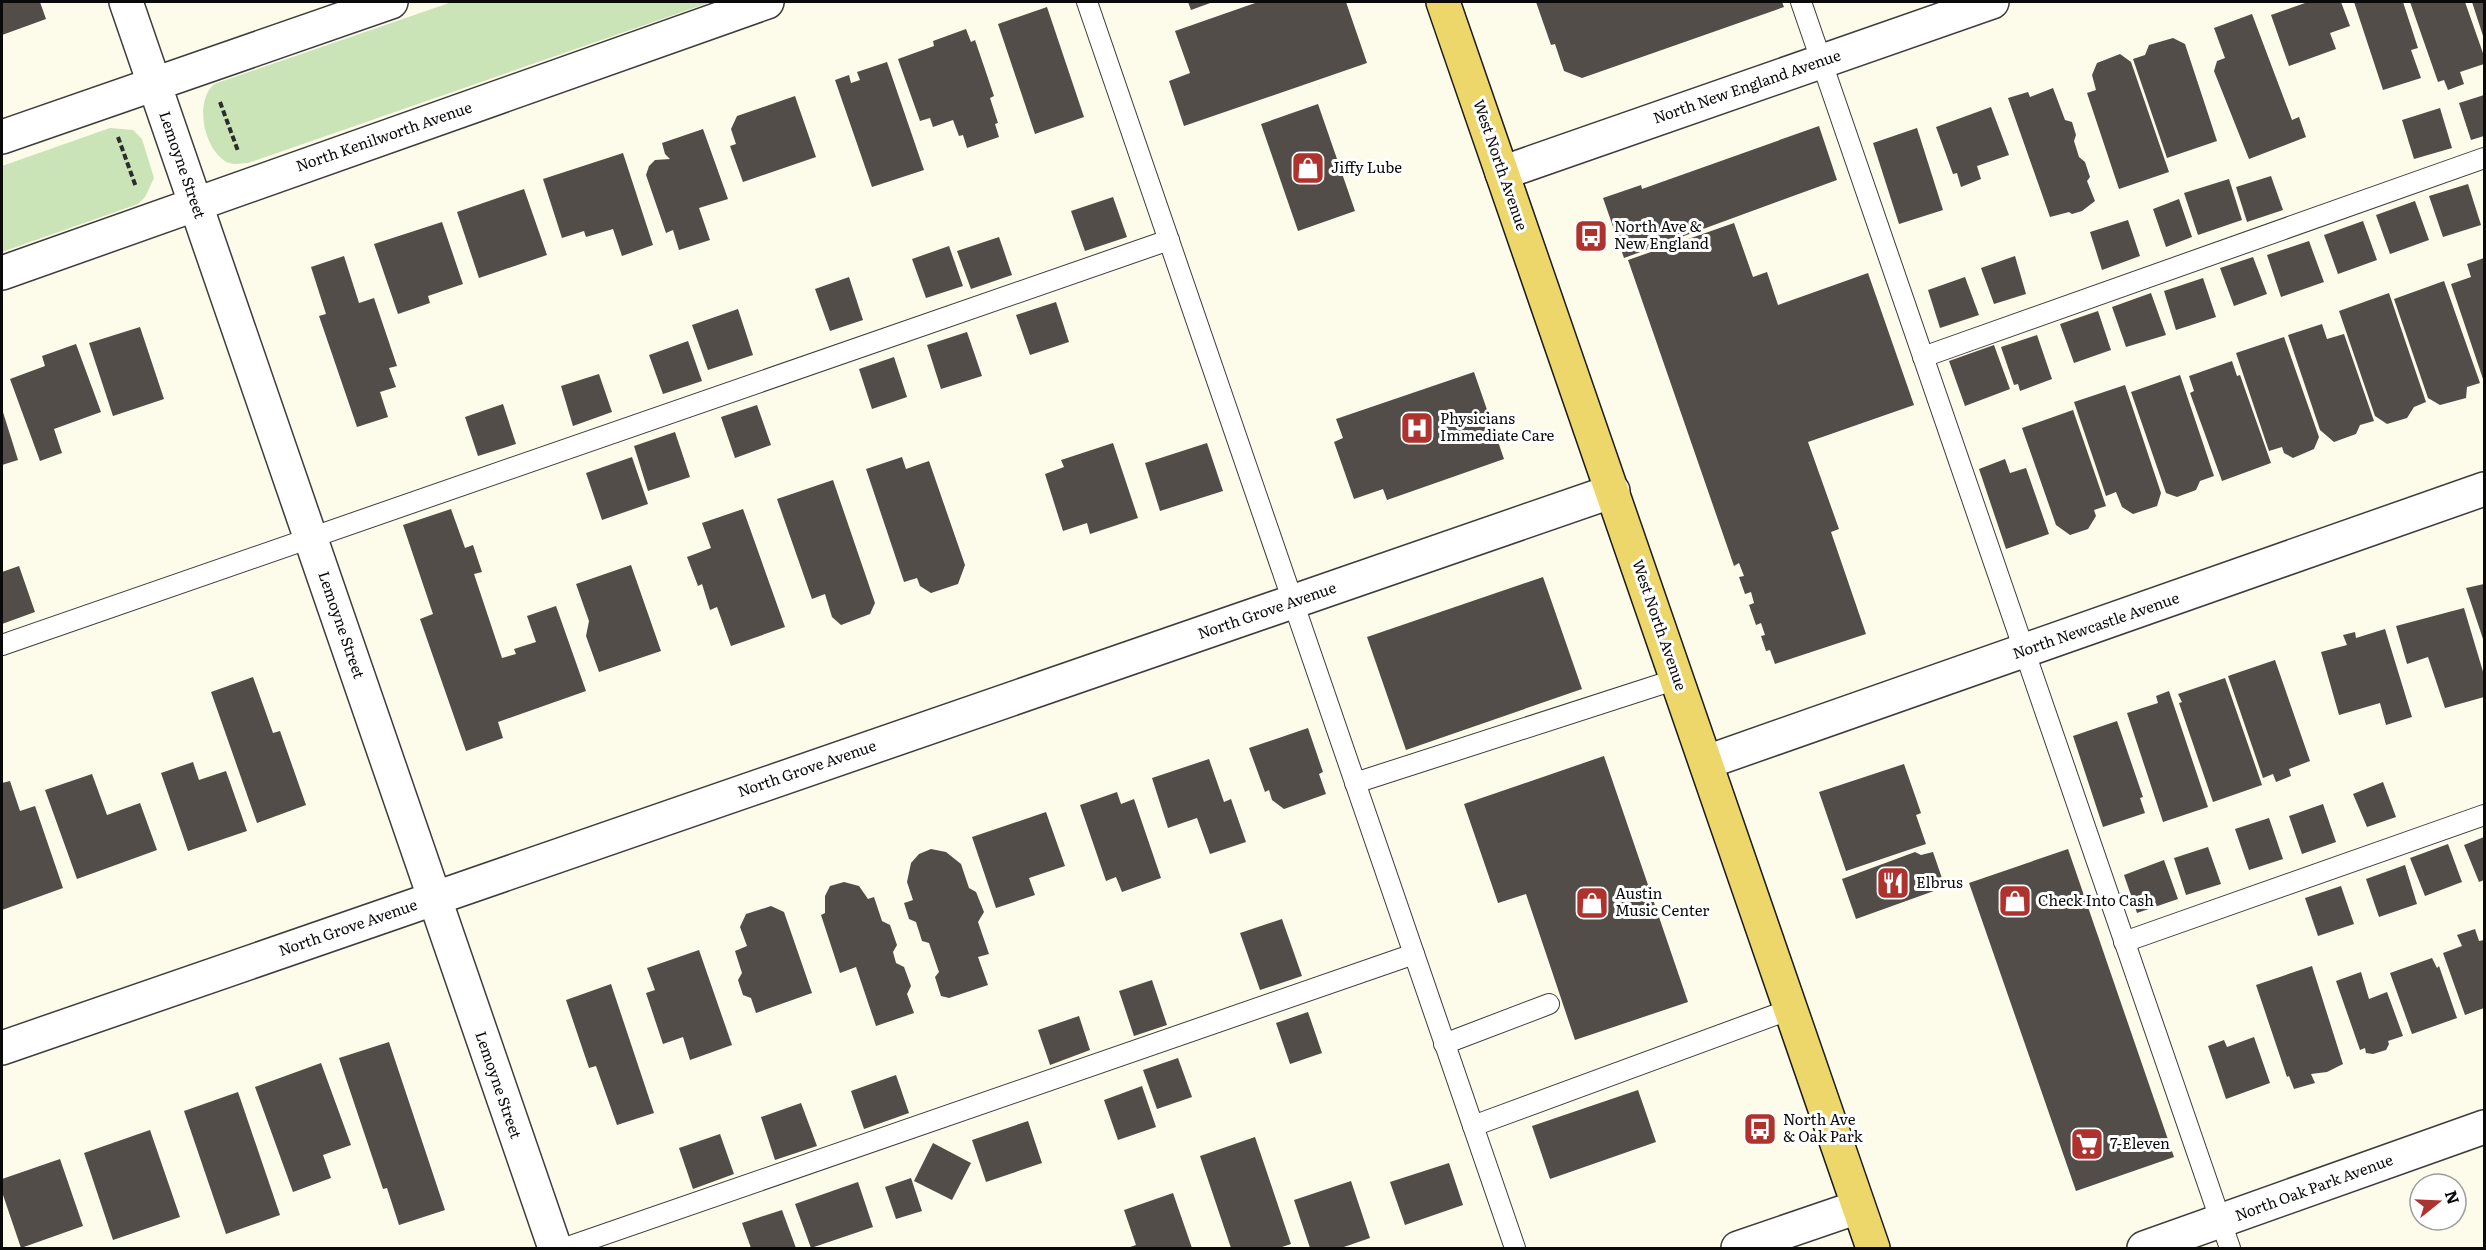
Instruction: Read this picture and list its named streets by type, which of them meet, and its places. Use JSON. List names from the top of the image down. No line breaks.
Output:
{"streets":{"main road":["West North Avenue"],"street":["North New England Avenue","North Kenilworth Avenue","Lemoyne Street","North Grove Avenue","North Newcastle Avenue","North Oak Park Avenue"]},"crossings":[["North New England Avenue","West North Avenue"],["North Kenilworth Avenue","Lemoyne Street"],["Lemoyne Street","North Grove Avenue"],["West North Avenue","North Grove Avenue"],["West North Avenue","North Newcastle Avenue"]],"places":{"shop":["Jiffy Lube","Check Into Cash","Austin Music Center"],"bus stop":["North Ave & New England","North Ave & Oak Park"],"hospital":["Physicians Immediate Care"],"restaurant":["Elbrus"],"supermarket":["7-Eleven"]},"north":"right"}
